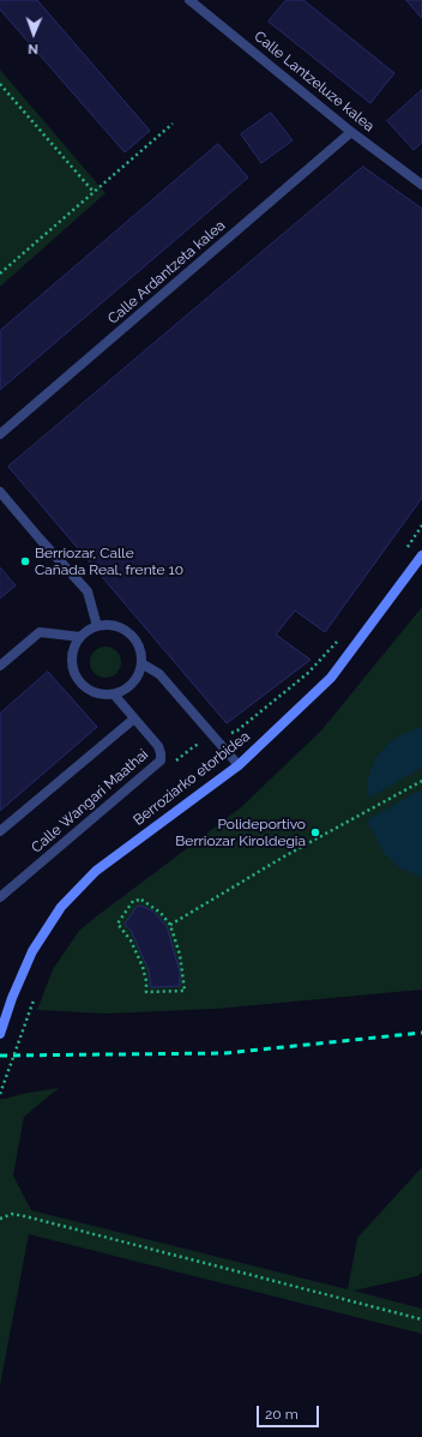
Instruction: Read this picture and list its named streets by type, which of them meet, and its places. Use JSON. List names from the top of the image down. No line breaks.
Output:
{"streets":{"street":["Calle Lantzeluze kalea","Calle Ardantzeta kalea","Berroziarko etorbidea","Calle Wangari Maathai"]},"crossings":[["Calle Lantzeluze kalea","Calle Ardantzeta kalea"]],"places":["Berriozar, Calle Cañada Real, frente 10","Polideportivo Berriozar Kiroldegia"],"scale_bar":"20 m","north":"bottom"}
